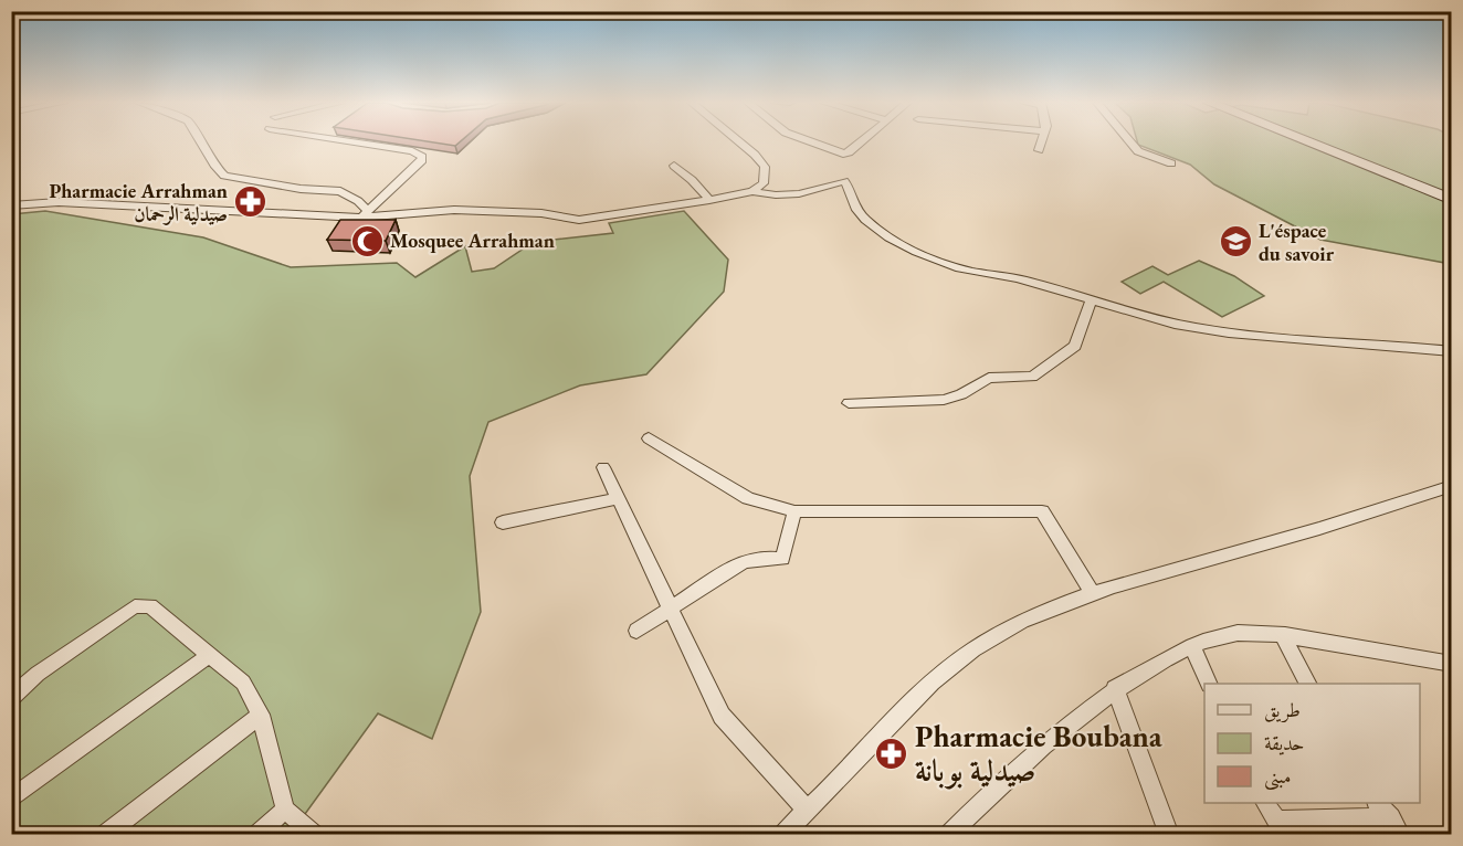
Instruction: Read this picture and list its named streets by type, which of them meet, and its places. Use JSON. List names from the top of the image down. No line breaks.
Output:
{"places":{"pharmacy":["Pharmacie Arrahman صيدلية الرحمان","Pharmacie Boubana صيدلية بوبانة"],"mosque":["Mosquee Arrahman"],"school or university":["L'éspace du savoir"]},"legend":["طريق","حديقة","مبنى"]}
